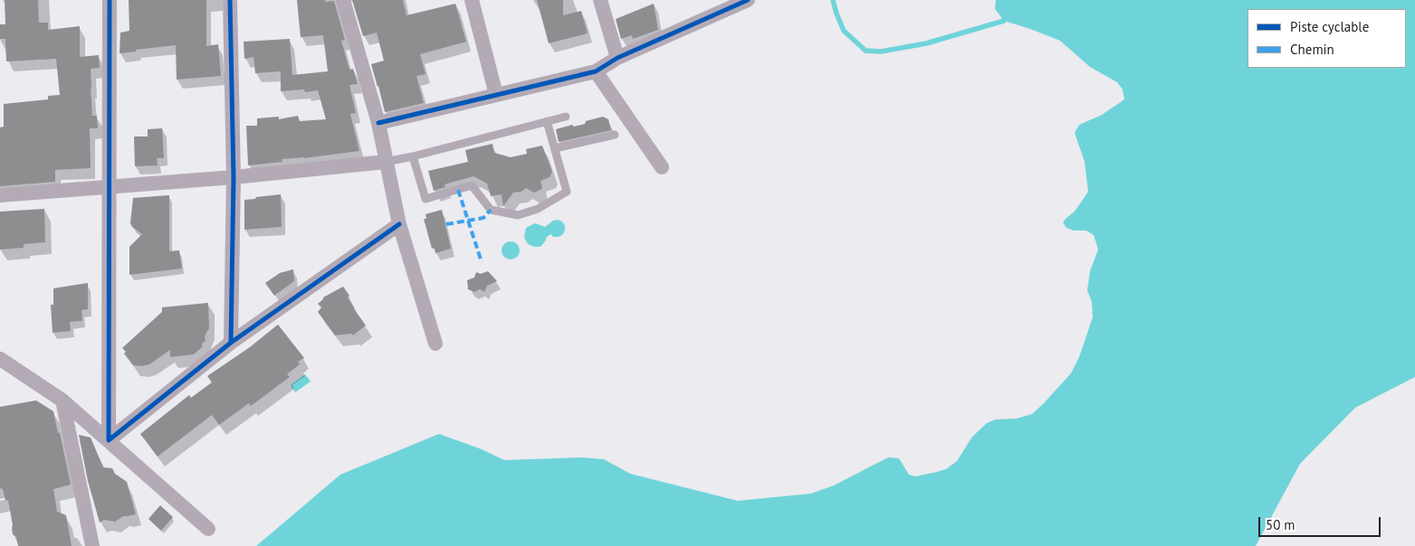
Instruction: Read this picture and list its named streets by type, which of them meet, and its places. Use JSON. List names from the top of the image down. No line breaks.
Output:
{"legend":["Piste cyclable","Chemin"],"scale_bar":"50 m"}
